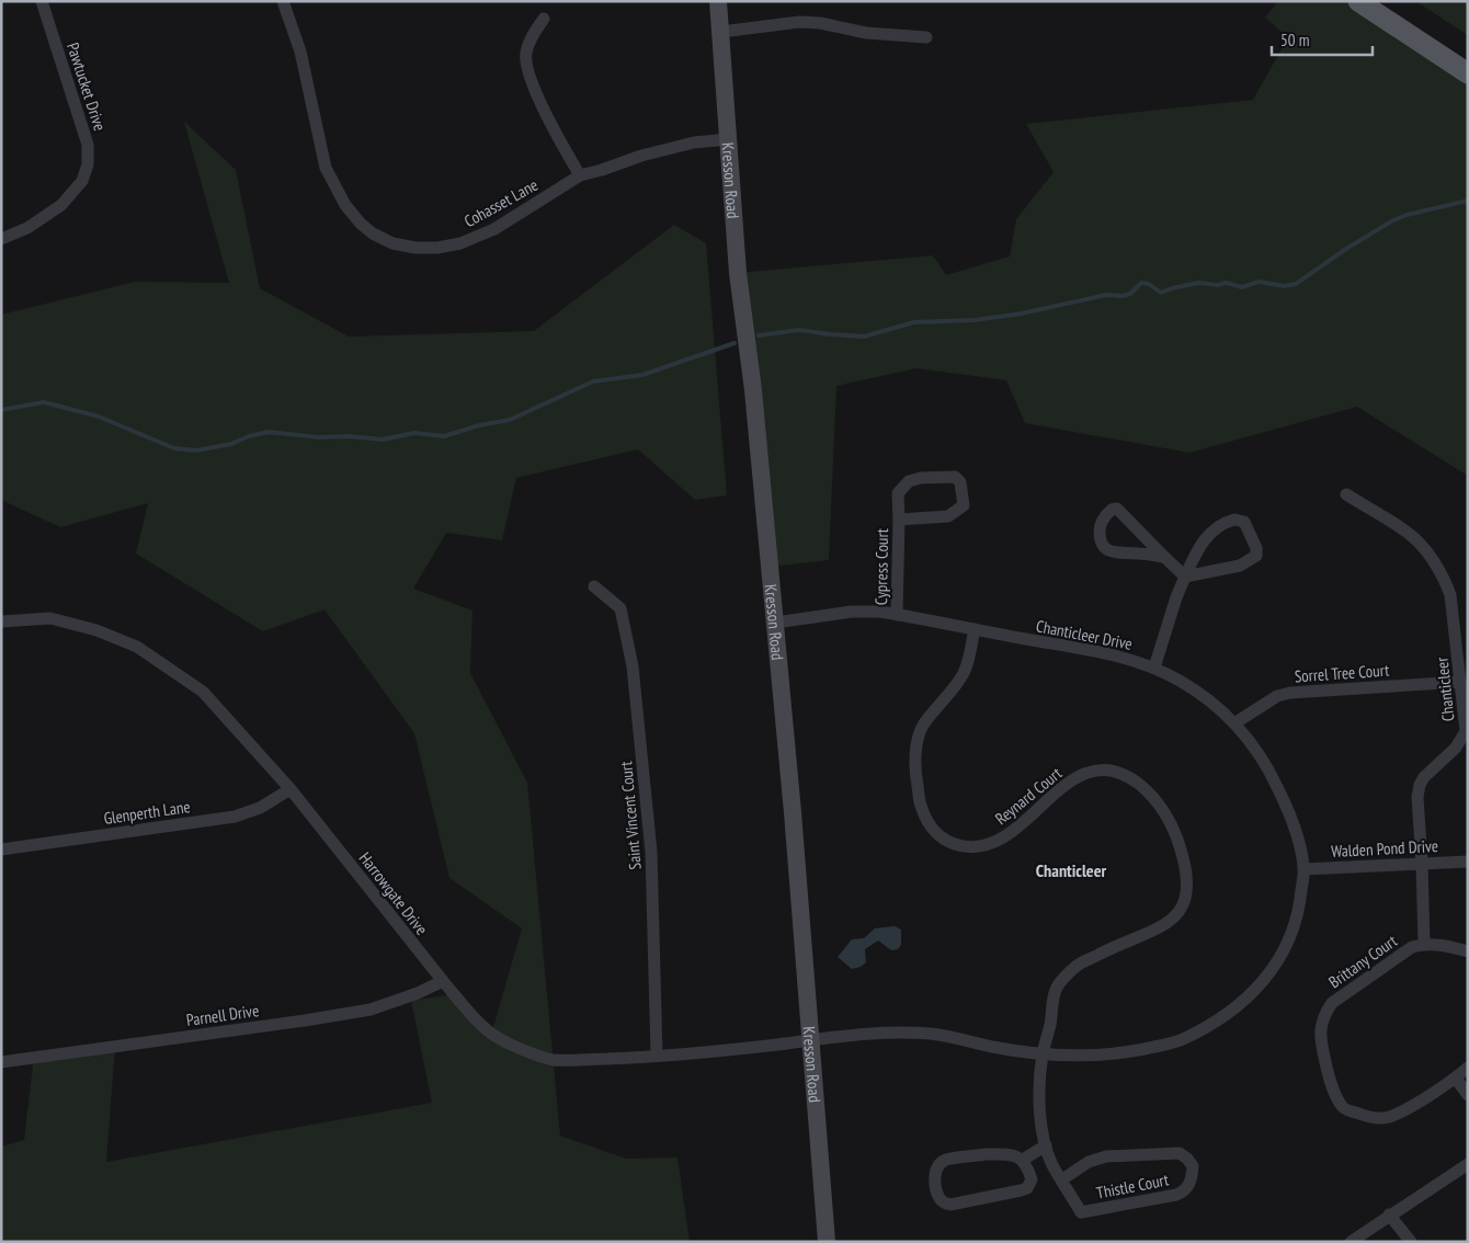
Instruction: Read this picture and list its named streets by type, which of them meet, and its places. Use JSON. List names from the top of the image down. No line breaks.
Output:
{"streets":{"street":["Pawtucket Drive","Kresson Road","Cohasset Lane","Cypress Court","Chanticleer Drive","Sorrel Tree Court","Chanticleer","Reynard Court","Glenperth Lane","Saint Vincent Court","Walden Pond Drive","Harrowgate Drive","Brittany Court","Parnell Drive","Thistle Court"]},"crossings":[["Kresson Road","Cohasset Lane"],["Kresson Road","Chanticleer Drive"],["Kresson Road","Harrowgate Drive"],["Cypress Court","Chanticleer Drive"],["Chanticleer Drive","Sorrel Tree Court"],["Chanticleer Drive","Reynard Court"],["Chanticleer Drive","Walden Pond Drive"],["Chanticleer Drive","Harrowgate Drive"],["Sorrel Tree Court","Chanticleer"],["Chanticleer","Walden Pond Drive"],["Chanticleer","Brittany Court"],["Reynard Court","Thistle Court"],["Glenperth Lane","Harrowgate Drive"],["Saint Vincent Court","Harrowgate Drive"],["Harrowgate Drive","Parnell Drive"]],"districts":["Chanticleer"],"scale_bar":"50 m"}
